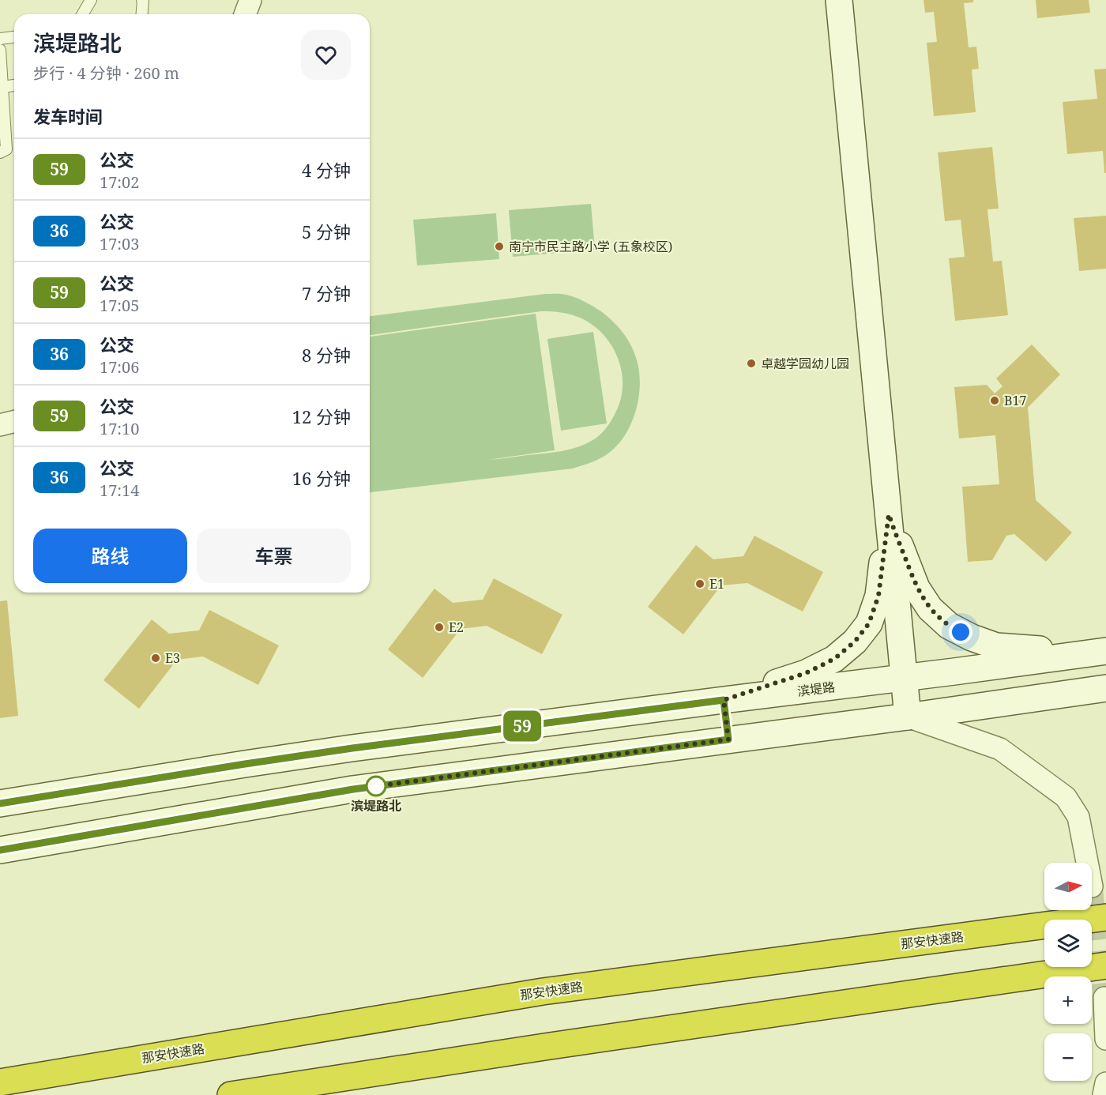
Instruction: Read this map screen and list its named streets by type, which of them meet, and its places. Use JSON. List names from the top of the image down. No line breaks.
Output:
{"streets":{"highway":["那安快速路"],"street":["滨堤路"]},"places":["南宁市民主路小学 (五象校区)","卓越学园幼儿园","B17","E1","E2","E3","滨堤路北"],"lines":["bus line 59"],"north":"right","page":{"on_map":"59","heading":[["滨堤路北","步行 · 4 分钟 · 260 m"],"发车时间"],"list":[{"mark":"59","name":"公交","note":"17:02","value":"4 分钟"},{"mark":"36","name":"公交","note":"17:03","value":"5 分钟"},{"mark":"59","name":"公交","note":"17:05","value":"7 分钟"},{"mark":"36","name":"公交","note":"17:06","value":"8 分钟"},{"mark":"59","name":"公交","note":"17:10","value":"12 分钟"},{"mark":"36","name":"公交","note":"17:14","value":"16 分钟"}],"buttons":["路线","车票"],"map_buttons":["+","−"]}}
